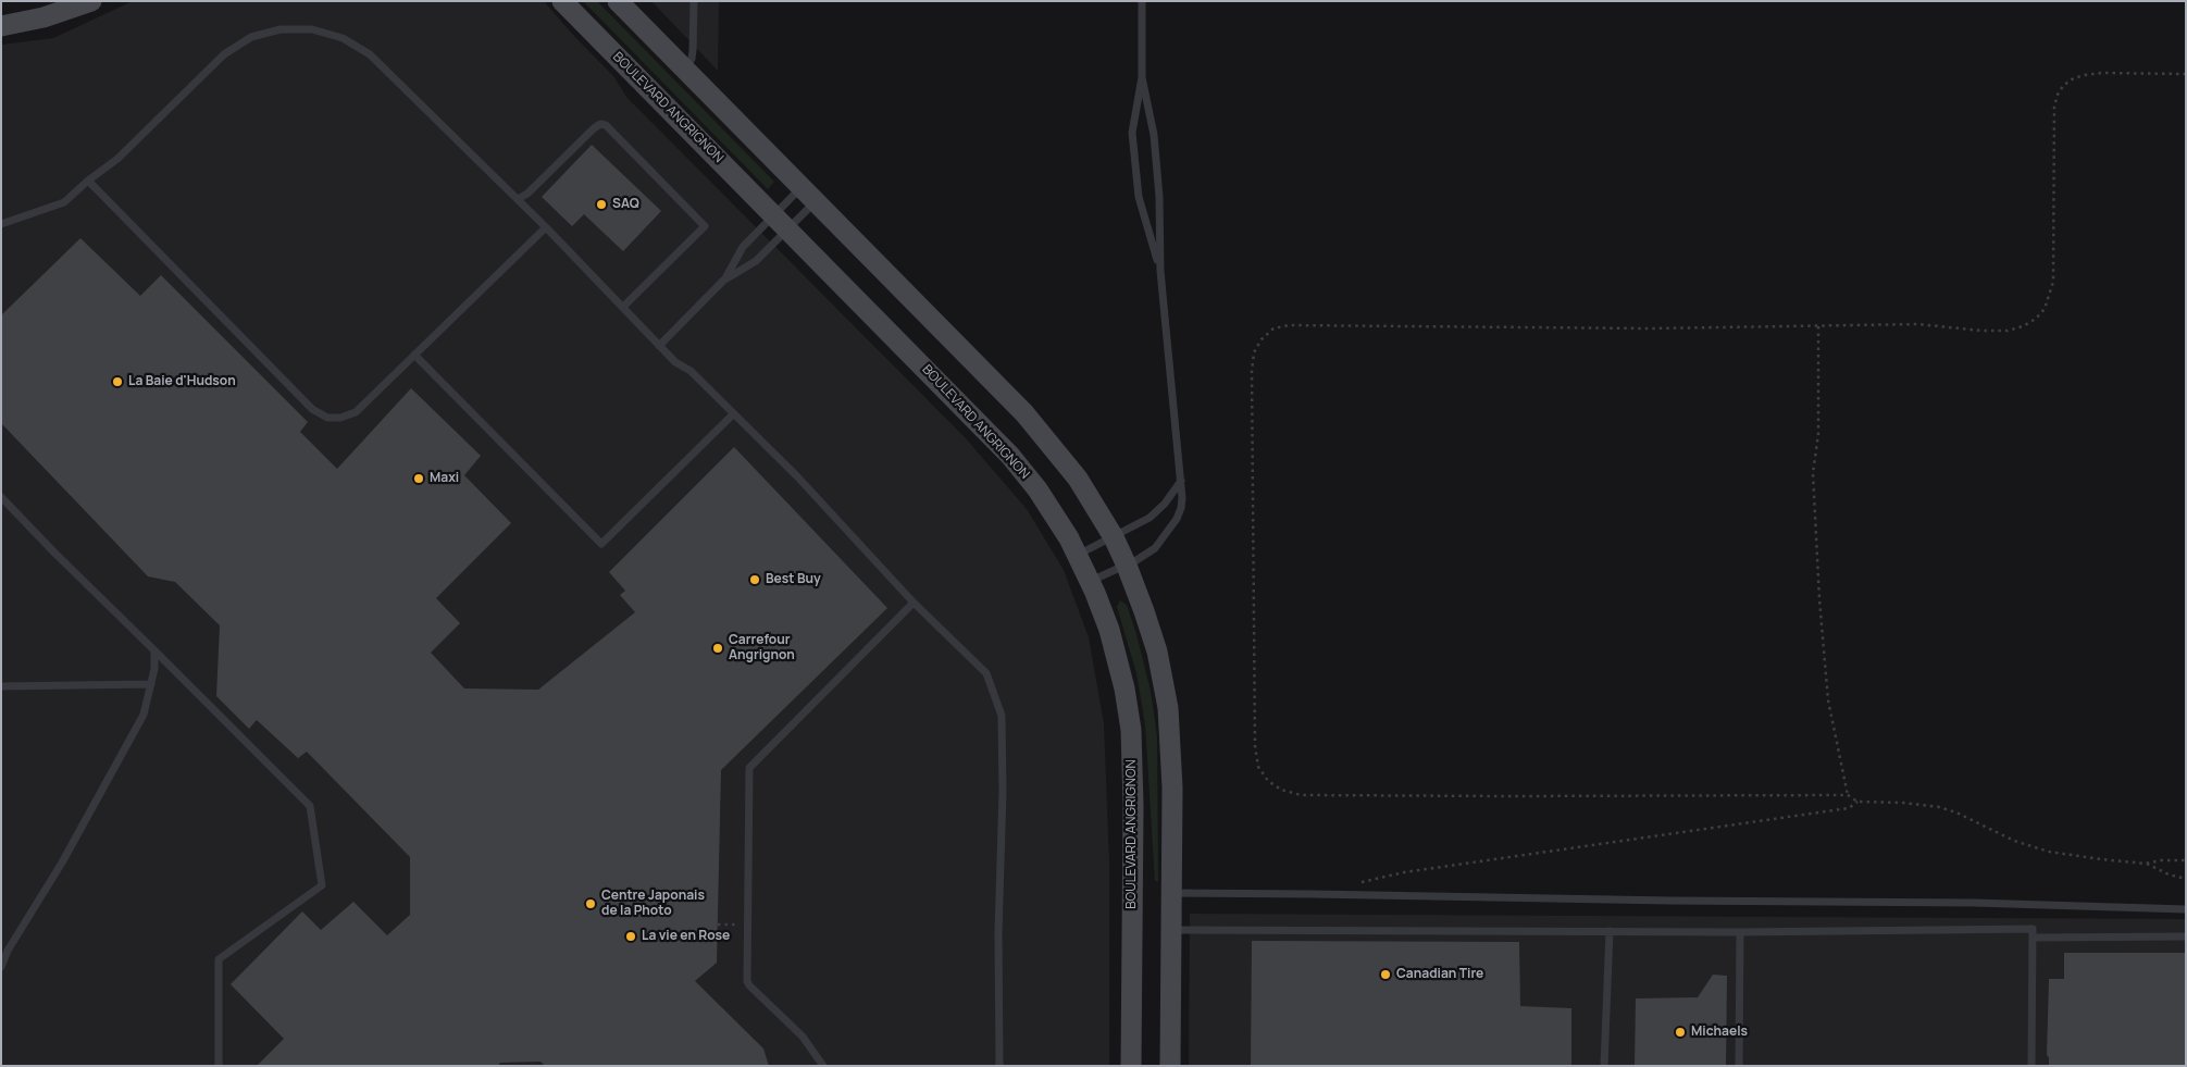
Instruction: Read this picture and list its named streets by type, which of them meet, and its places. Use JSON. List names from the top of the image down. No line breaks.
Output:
{"streets":{"main road":["BOULEVARD ANGRIGNON"]},"places":["SAQ","La Baie d'Hudson","Maxi","Best Buy","Carrefour Angrignon","Centre Japonais de la Photo","La vie en Rose","Canadian Tire","Michaels"]}
